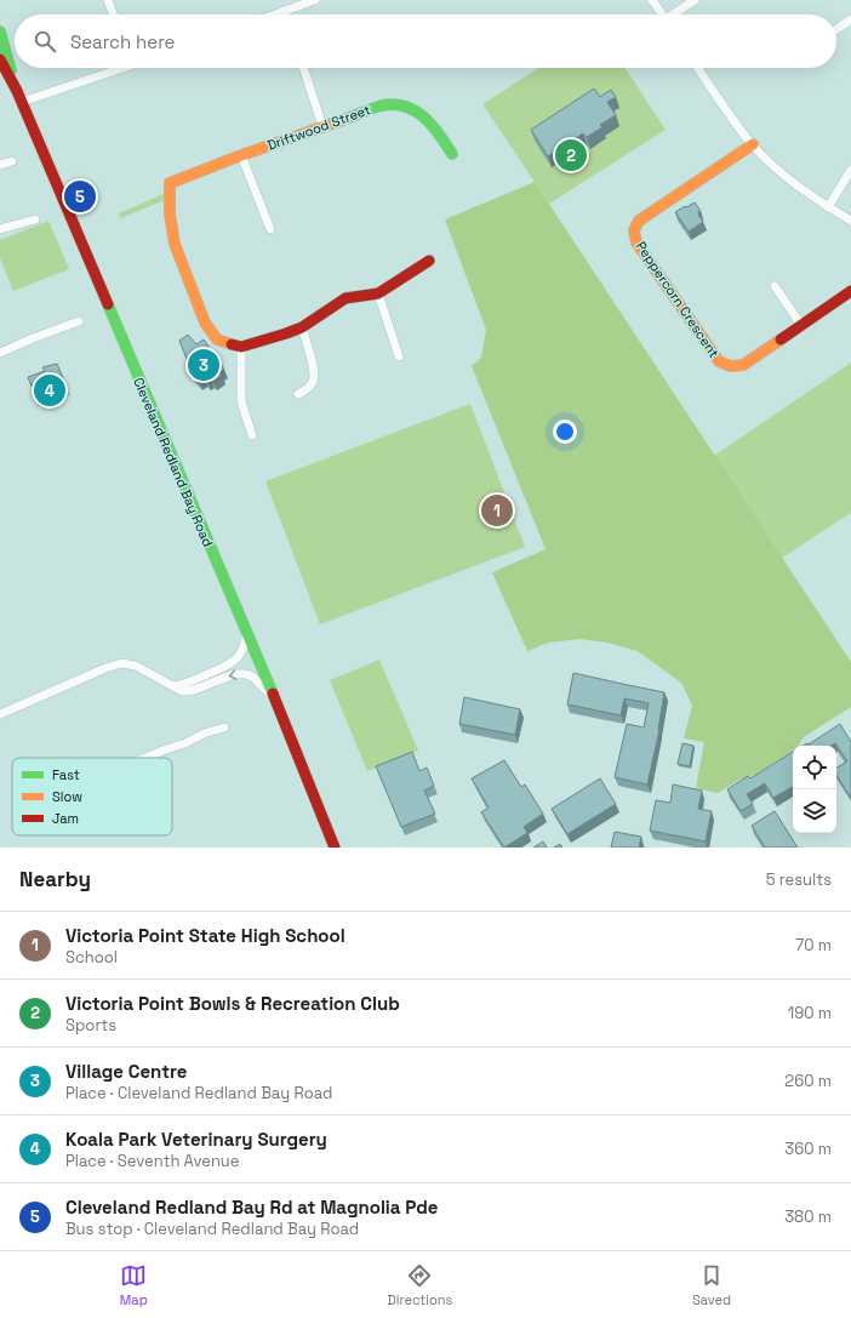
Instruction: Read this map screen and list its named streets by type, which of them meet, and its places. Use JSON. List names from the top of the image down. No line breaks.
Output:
{"streets":{"main road":["Driftwood Street","Peppercorn Crescent","Cleveland Redland Bay Road"]},"legend":["Fast","Slow","Jam"],"page":{"search":"Search here","pins":["2","5","3","4","1"],"heading":["Nearby","5 results"],"list":[{"mark":"1","name":"Victoria Point State High School","note":"School","value":"70 m"},{"mark":"2","name":"Victoria Point Bowls & Recreation Club","note":"Sports","value":"190 m"},{"mark":"3","name":"Village Centre","note":"Place · Cleveland Redland Bay Road","value":"260 m"},{"mark":"4","name":"Koala Park Veterinary Surgery","note":"Place · Seventh Avenue","value":"360 m"},{"mark":"5","name":"Cleveland Redland Bay Rd at Magnolia Pde","note":"Bus stop · Cleveland Redland Bay Road","value":"380 m"}],"nav":["Map","Directions","Saved"]}}
